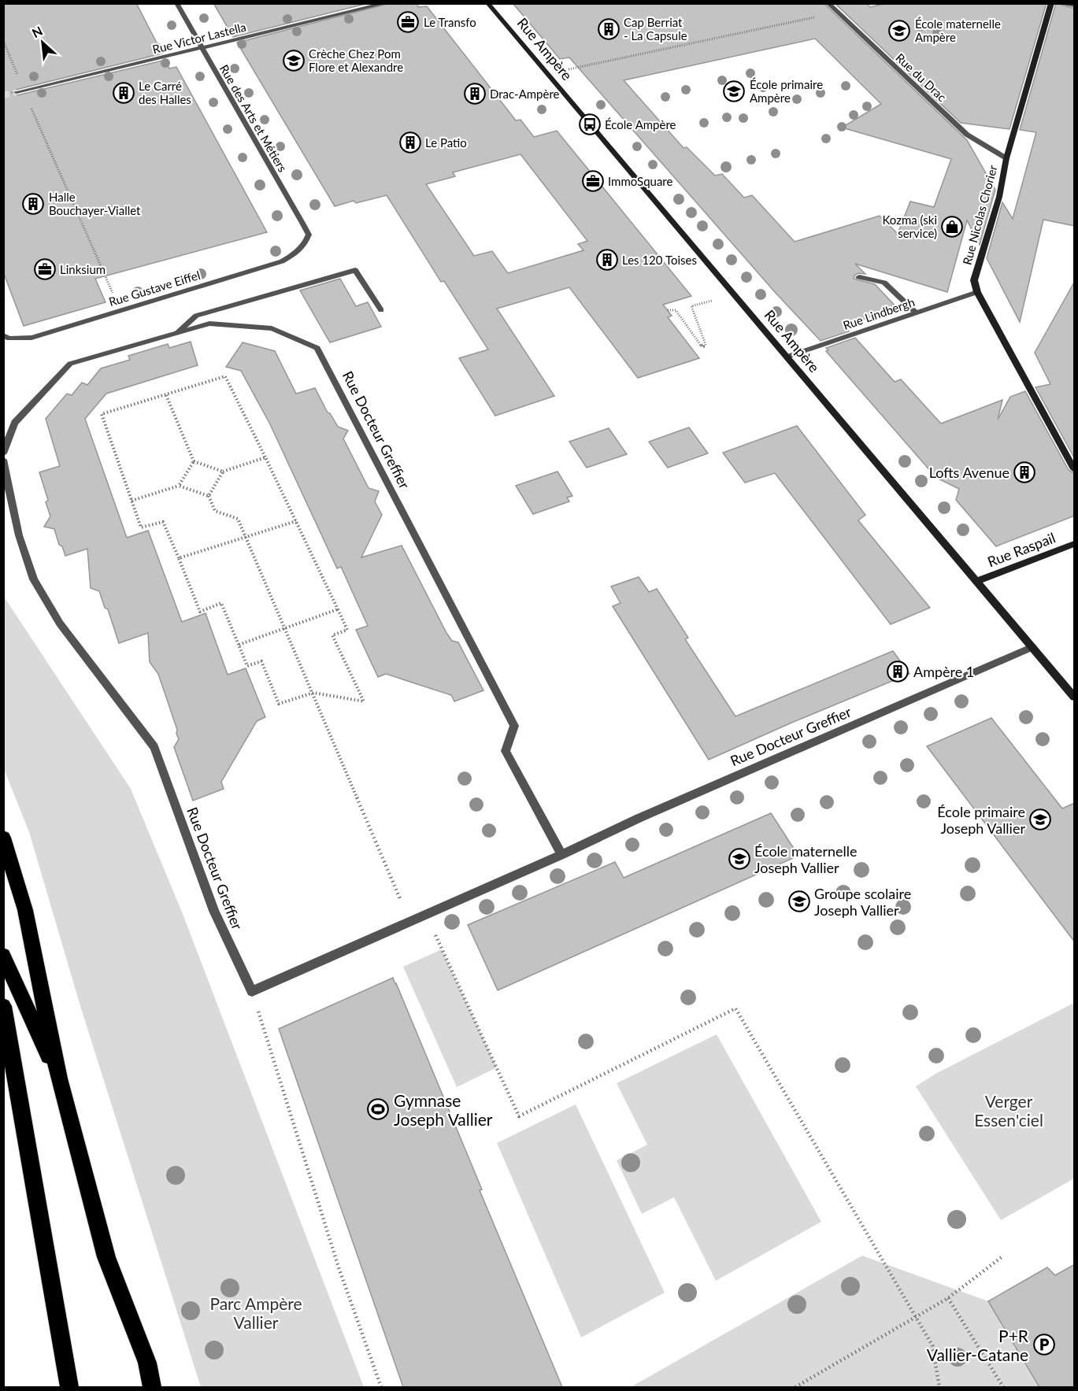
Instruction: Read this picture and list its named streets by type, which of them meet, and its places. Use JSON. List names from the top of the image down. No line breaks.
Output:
{"streets":{"street":["Rue Victor Lastella","Rue Ampère","Rue du Drac","Rue des Arts et Métiers","Rue Nicolas Chorier","Rue Gustave Eiffel","Rue Lindbergh","Rue Docteur Greffier","Rue Raspail"]},"crossings":[["Rue Victor Lastella","Rue des Arts et Métiers"],["Rue Ampère","Rue Lindbergh"],["Rue Ampère","Rue Docteur Greffier"],["Rue Ampère","Rue Raspail"],["Rue du Drac","Rue Nicolas Chorier"],["Rue des Arts et Métiers","Rue Gustave Eiffel"],["Rue Nicolas Chorier","Rue Lindbergh"]],"parks":["Verger Essen'ciel","Parc Ampère Vallier"],"places":{"office":["Le Transfo","ImmoSquare","Linksium"],"building":["Cap Berriat - La Capsule","Le Carré des Halles","Drac-Ampère","Le Patio","Halle Bouchayer-Viallet","Les 120 Toises","Lofts Avenue","Ampère 1"],"school or university":["École maternelle Ampère","Crèche Chez Pom Flore et Alexandre","École primaire Ampère","École primaire Joseph Vallier","École maternelle Joseph Vallier","Groupe scolaire Joseph Vallier"],"bus stop":["École Ampère"],"shop":["Kozma (ski service)"],"sports":["Gymnase Joseph Vallier"],"parking":["P+R Vallier-Catane"]},"north":"top left"}
